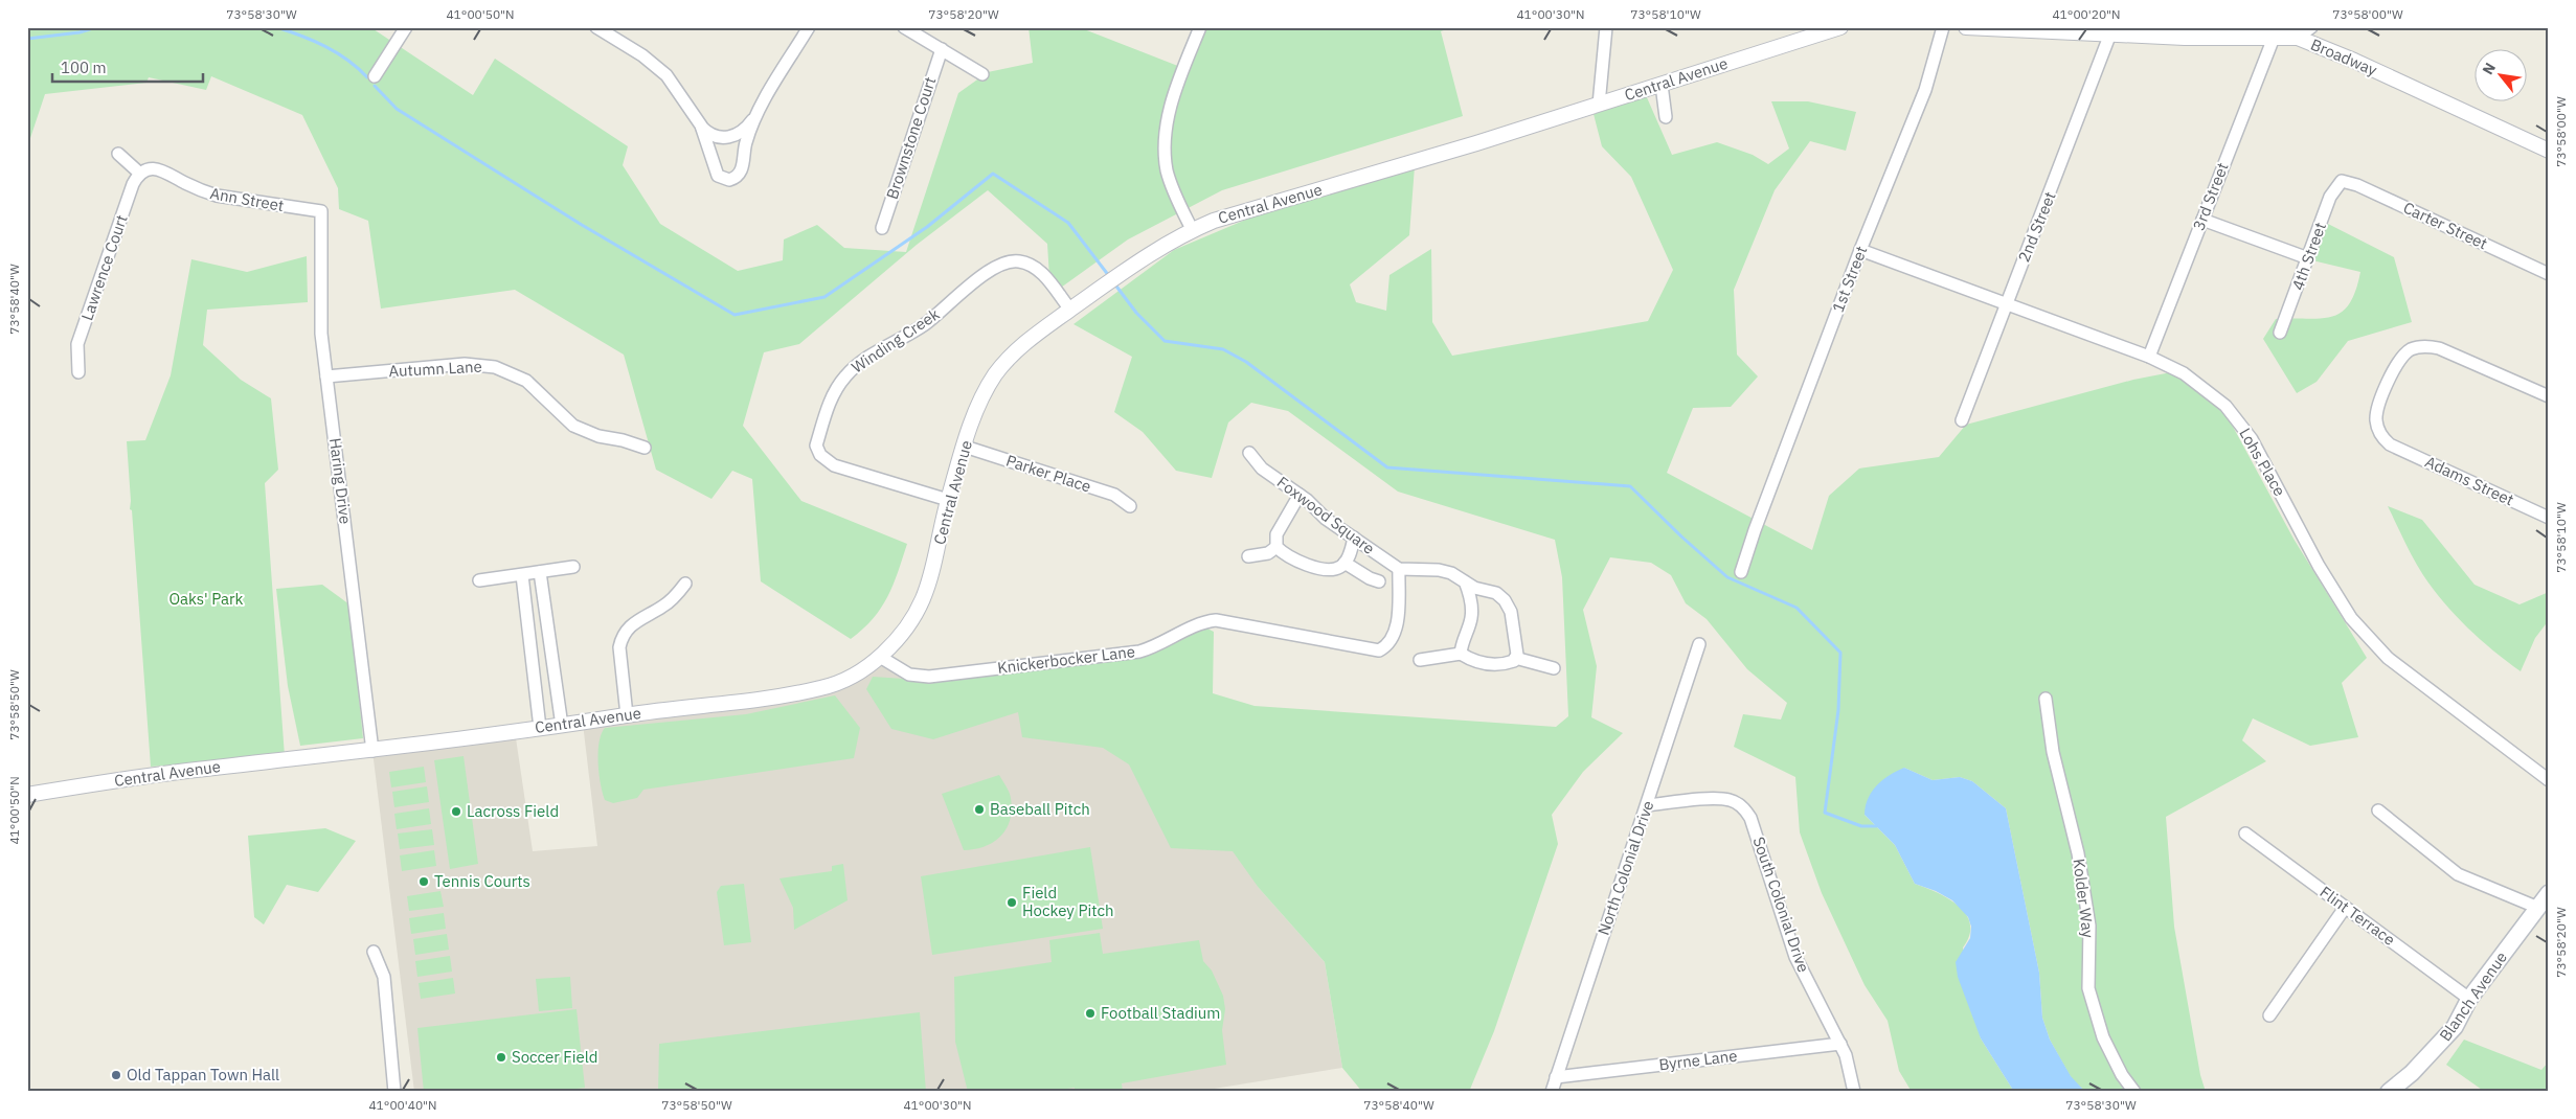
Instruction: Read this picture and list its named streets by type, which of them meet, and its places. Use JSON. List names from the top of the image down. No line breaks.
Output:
{"streets":{"main road":["Blanch Avenue"],"street":["Broadway","Central Avenue","Brownstone Court","3rd Street","Ann Street","Carter Street","2nd Street","4th Street","Lawrence Court","1st Street","Winding Creek","Autumn Lane","Lohs Place","Parker Place","Haring Drive","Adams Street","Foxwood Square","Knickerbocker Lane","North Colonial Drive","Kolder Way","South Colonial Drive","Flint Terrace","Byrne Lane"]},"crossings":[["Broadway","3rd Street"],["Broadway","2nd Street"],["Central Avenue","Winding Creek"],["Central Avenue","Parker Place"],["Central Avenue","Haring Drive"],["Central Avenue","Knickerbocker Lane"],["3rd Street","Lohs Place"],["Ann Street","Lawrence Court"],["Ann Street","Haring Drive"],["Carter Street","4th Street"],["2nd Street","Lohs Place"],["1st Street","Lohs Place"],["Autumn Lane","Haring Drive"],["Foxwood Square","Knickerbocker Lane"],["North Colonial Drive","South Colonial Drive"],["North Colonial Drive","Byrne Lane"],["South Colonial Drive","Byrne Lane"],["Flint Terrace","Blanch Avenue"]],"parks":["Oaks' Park"],"places":["Baseball Pitch","Lacross Field","Tennis Courts","Field Hockey Pitch","Football Stadium","Soccer Field","Old Tappan Town Hall"],"scale_bar":"100 m","north":"top left","coordinates":["73°58'30\"W","41°00'50\"N","73°58'20\"W","41°00'30\"N","73°58'10\"W","41°00'20\"N","73°58'00\"W","73°58'40\"W","73°58'50\"W","41°00'40\"N"]}
